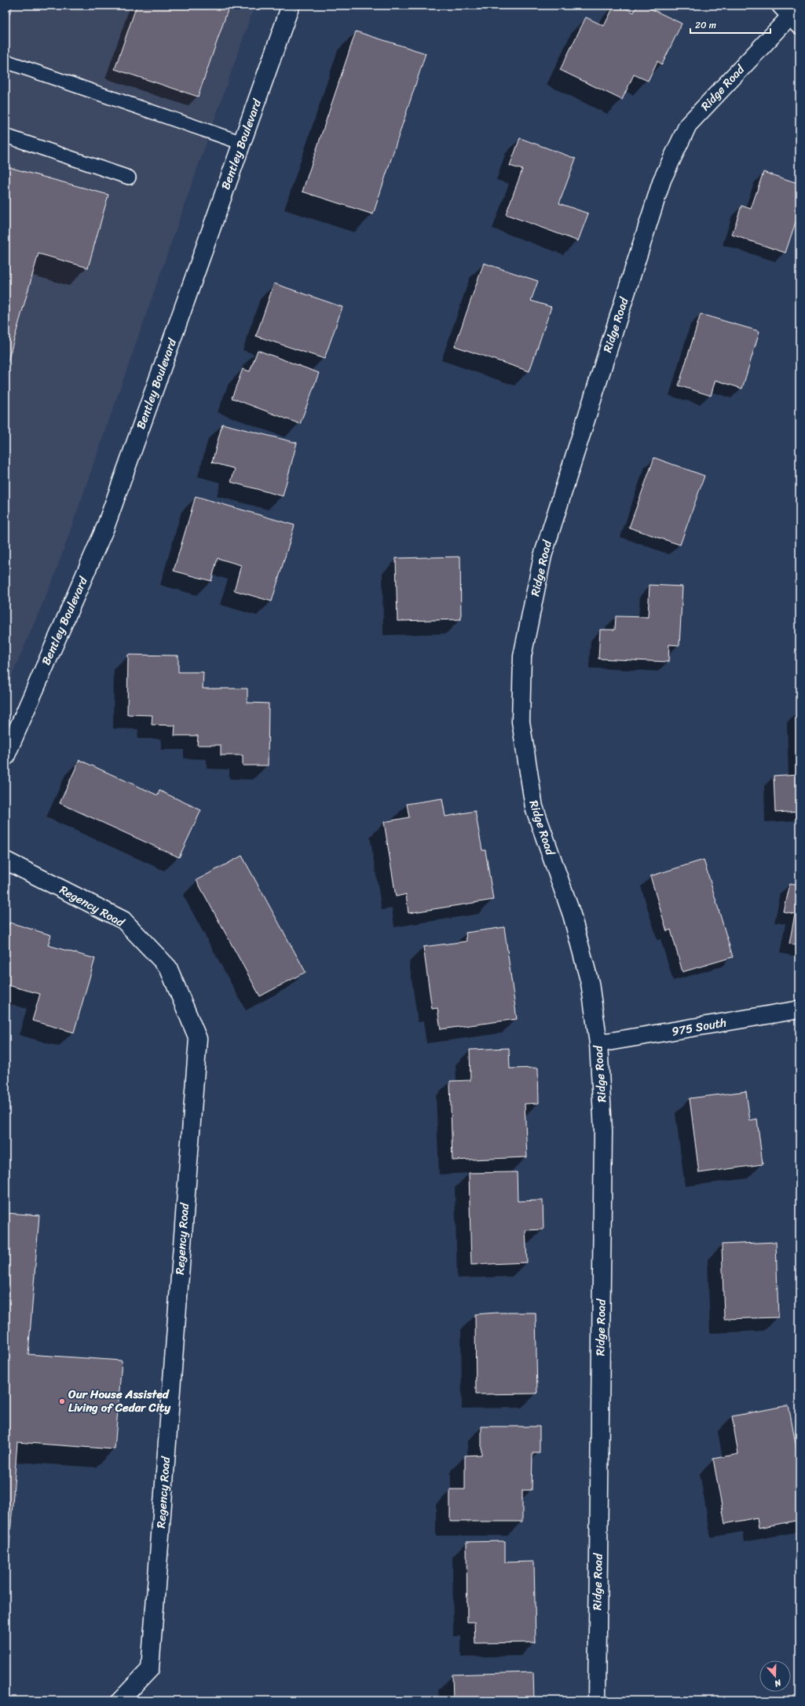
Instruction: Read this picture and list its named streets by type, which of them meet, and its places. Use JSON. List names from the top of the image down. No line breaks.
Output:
{"streets":{"street":["Ridge Road","Bentley Boulevard","Regency Road","975 South"]},"crossings":[["Ridge Road","975 South"]],"places":["Our House Assisted Living of Cedar City"],"scale_bar":"20 m","north":"bottom"}
